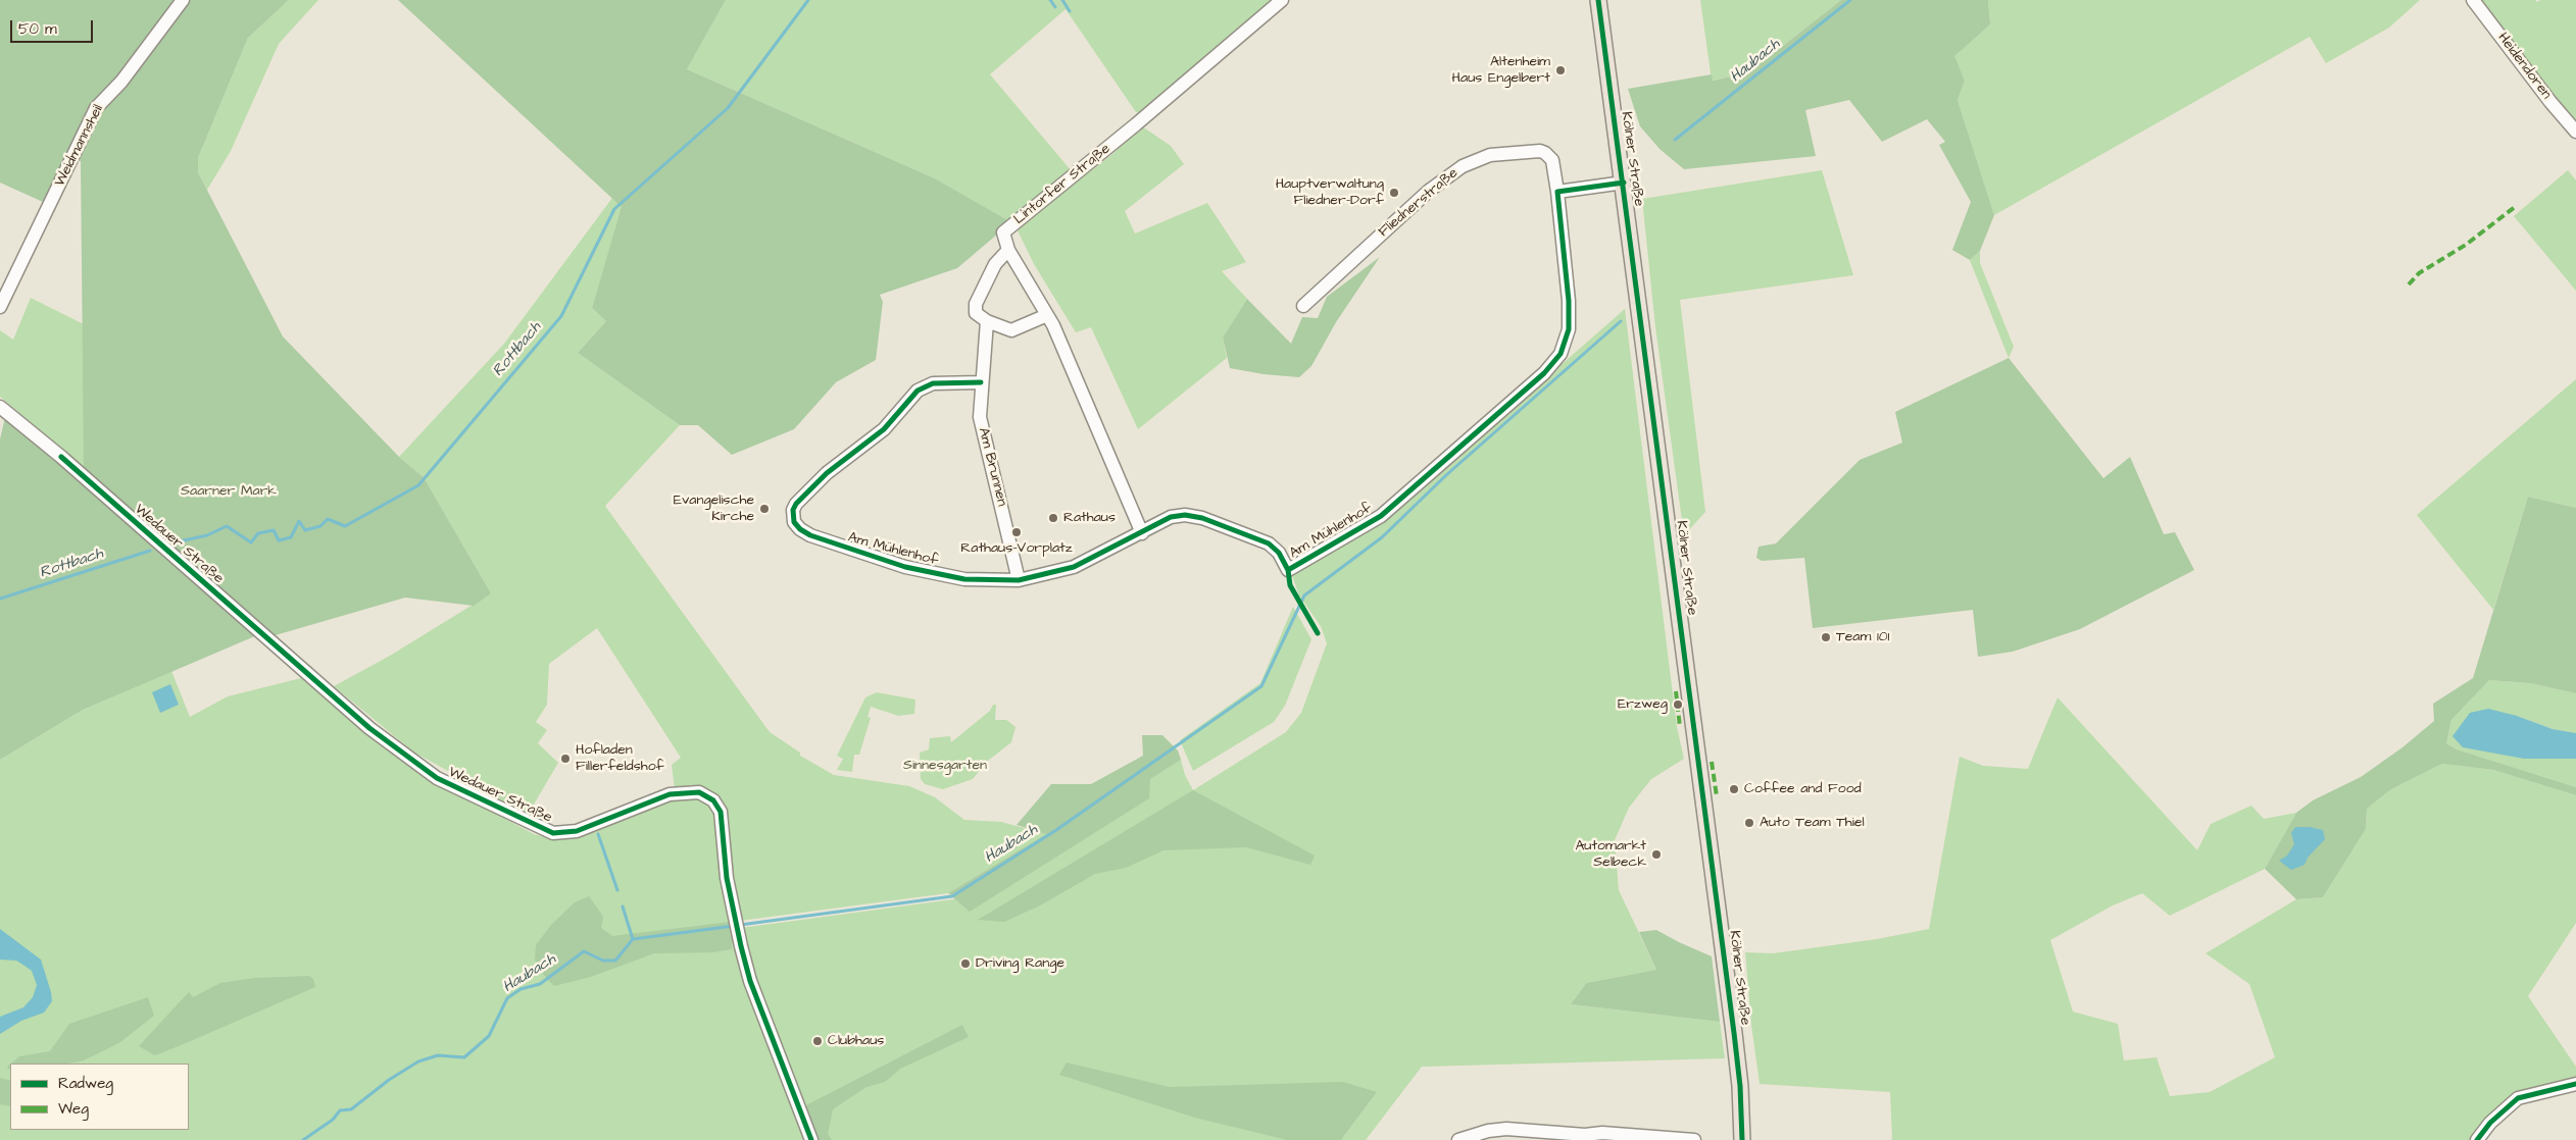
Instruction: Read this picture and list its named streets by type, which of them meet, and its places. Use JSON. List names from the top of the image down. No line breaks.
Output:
{"streets":{"main road":["Kölner Straße"],"street":["Heidendoren","Weidmannsheil","Lintorfer Straße","Fliednerstraße","Am Brunnen","Am Mühlenhof","Wedauer Straße"]},"crossings":[["Fliednerstraße","Am Mühlenhof"],["Am Brunnen","Am Mühlenhof"]],"water":["Haubach","Rottbach"],"parks":["Saarner Mark","Sinnesgarten"],"places":["Altenheim Haus Engelbert","Hauptverwaltung Fliedner-Dorf","Evangelische Kirche","Rathaus","Rathaus-Vorplatz","Team 101","Erzweg","Hofladen Fillerfeldshof","Coffee and Food","Auto Team Thiel","Automarkt Selbeck","Driving Range","Clubhaus"],"legend":["Radweg","Weg"],"scale_bar":"50 m"}
